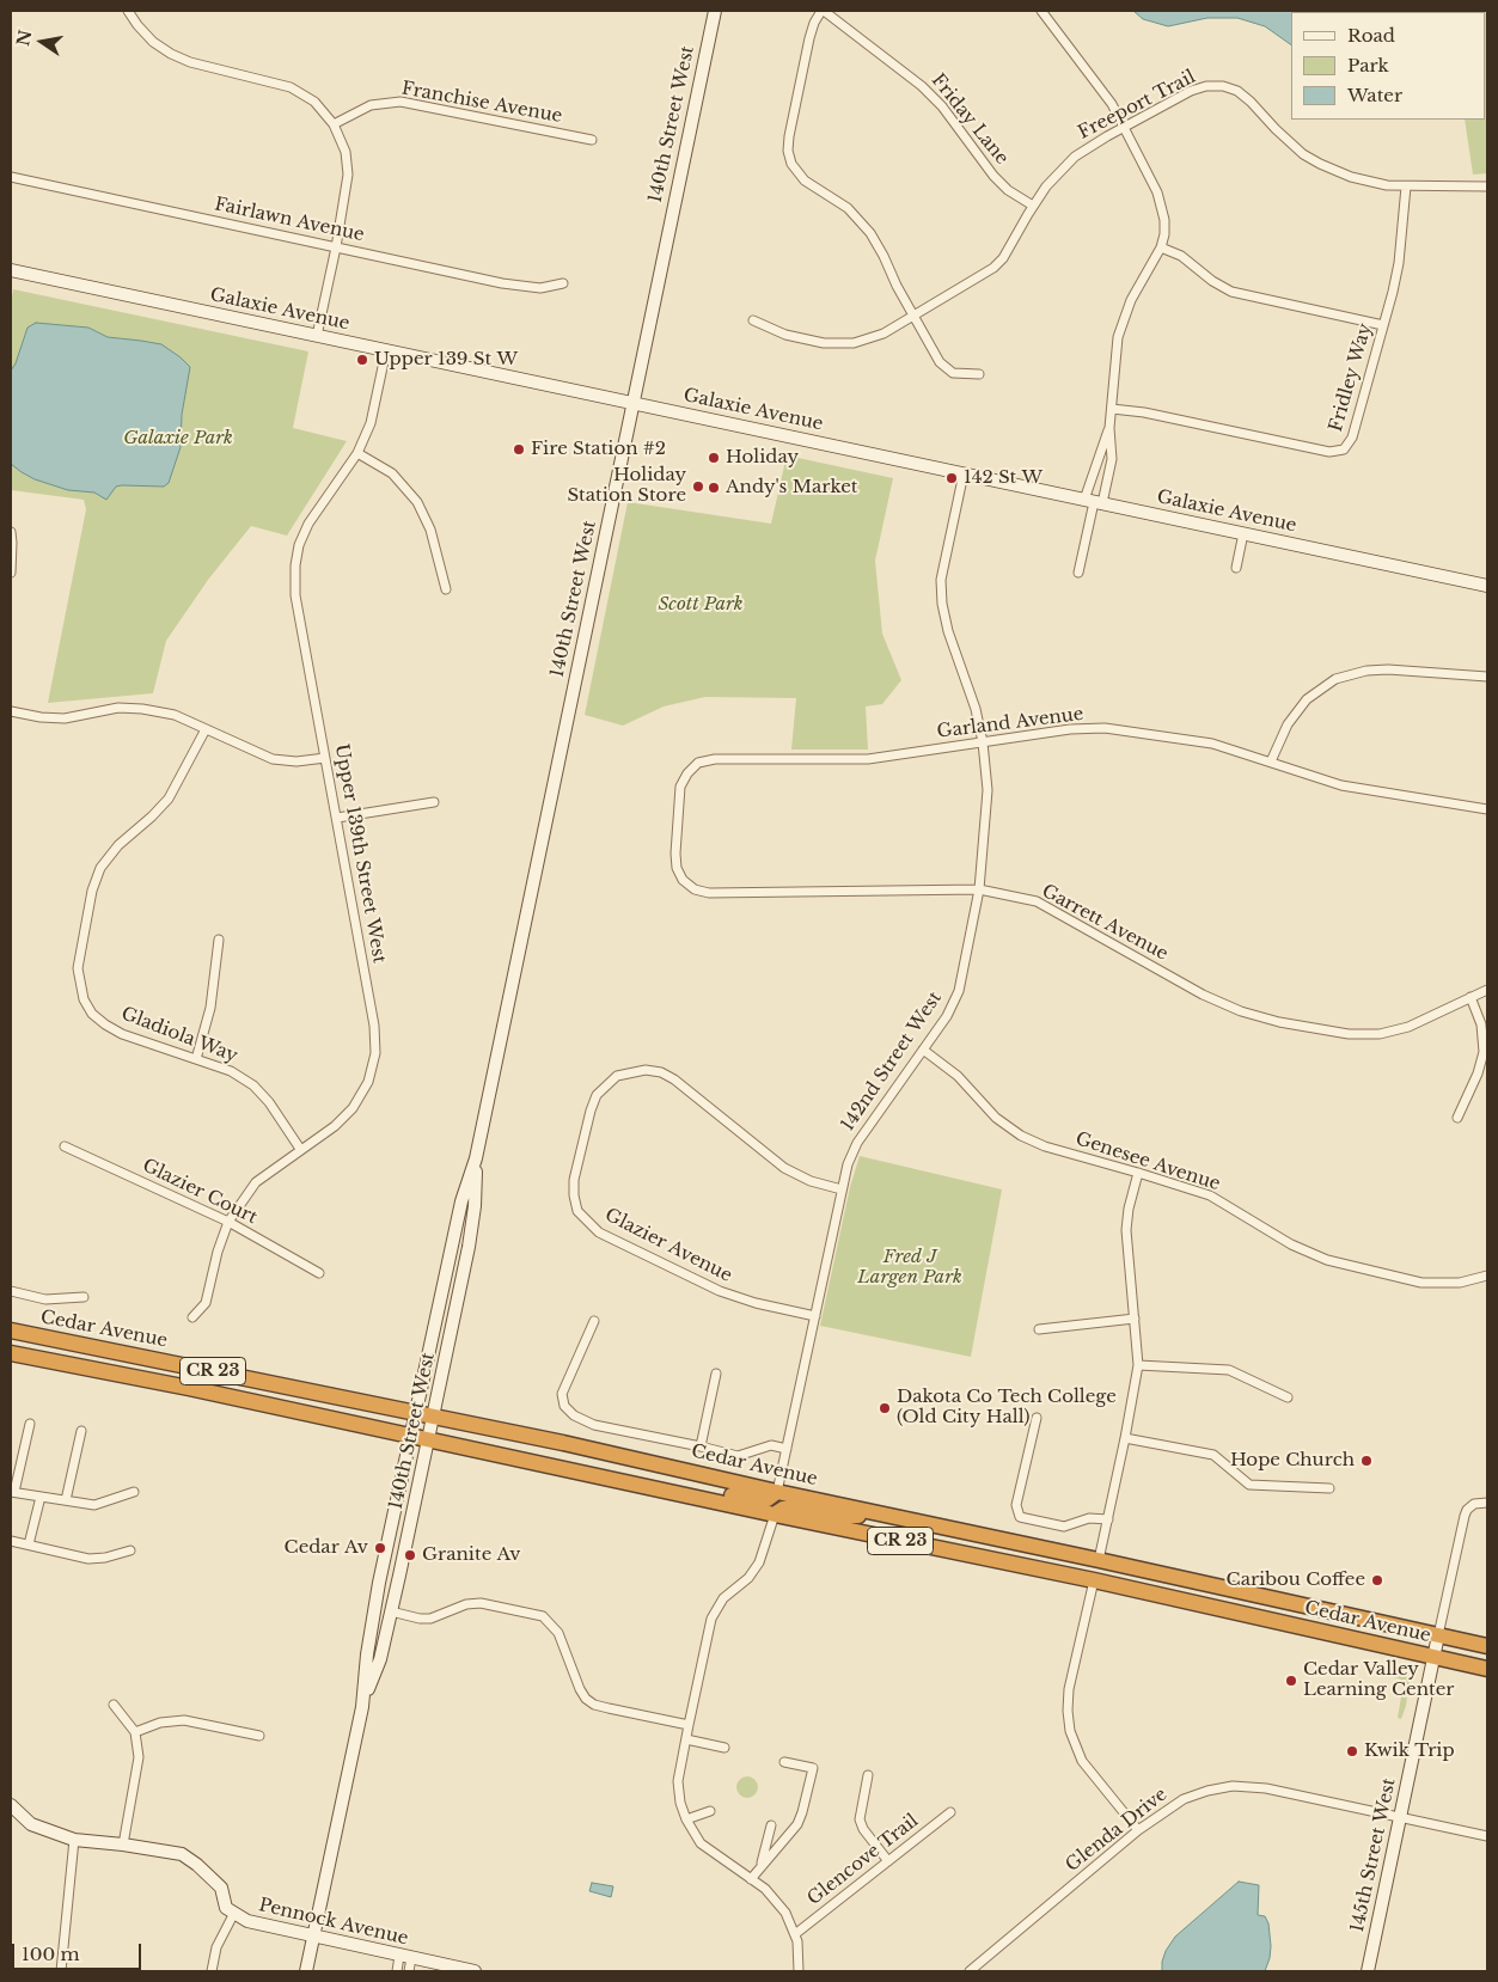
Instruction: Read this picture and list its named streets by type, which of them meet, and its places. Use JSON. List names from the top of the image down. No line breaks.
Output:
{"streets":{"highway":["Cedar Avenue","CR 23"],"street":["Franchise Avenue","Freeport Trail","Friday Lane","140th Street West","Fairlawn Avenue","Galaxie Avenue","Fridley Way","Garland Avenue","Upper 139th Street West","Garrett Avenue","Gladiola Way","142nd Street West","Genesee Avenue","Glazier Court","Glazier Avenue","Glenda Drive","145th Street West","Glencove Trail","Pennock Avenue"]},"crossings":[["Freeport Trail","Friday Lane"],["Freeport Trail","Fridley Way"],["140th Street West","Galaxie Avenue"],["140th Street West","Cedar Avenue"],["140th Street West","Pennock Avenue"],["Galaxie Avenue","Upper 139th Street West"],["Galaxie Avenue","142nd Street West"],["Garland Avenue","Garrett Avenue"],["Garland Avenue","142nd Street West"],["Upper 139th Street West","Gladiola Way"],["Upper 139th Street West","Glazier Court"],["Garrett Avenue","142nd Street West"],["142nd Street West","Genesee Avenue"],["142nd Street West","Glazier Avenue"],["142nd Street West","Cedar Avenue"],["Cedar Avenue","145th Street West"],["Glenda Drive","145th Street West"]],"parks":["Galaxie Park","Scott Park","Fred J Largen Park"],"places":["Upper 139 St W","Fire Station #2","Holiday","142 St W","Holiday Station Store","Andy's Market","Dakota Co Tech College (Old City Hall)","Hope Church","Cedar Av","Granite Av","Caribou Coffee","Cedar Valley Learning Center","Kwik Trip"],"legend":["Road","Park","Water"],"scale_bar":"100 m","north":"left"}
